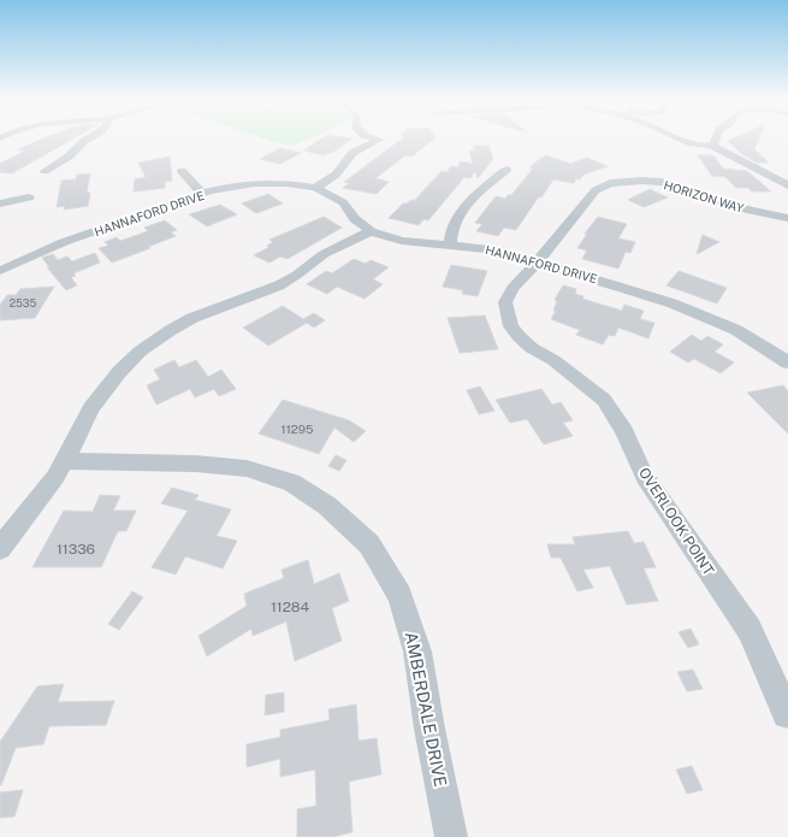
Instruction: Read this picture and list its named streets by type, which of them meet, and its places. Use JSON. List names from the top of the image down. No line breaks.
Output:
{"streets":{"street":["HORIZON WAY","HANNAFORD DRIVE","OVERLOOK POINT","AMBERDALE DRIVE"]},"crossings":[["HORIZON WAY","HANNAFORD DRIVE"],["HORIZON WAY","OVERLOOK POINT"],["HANNAFORD DRIVE","OVERLOOK POINT"]],"house_numbers":["2535","11295","11336","11284"]}
